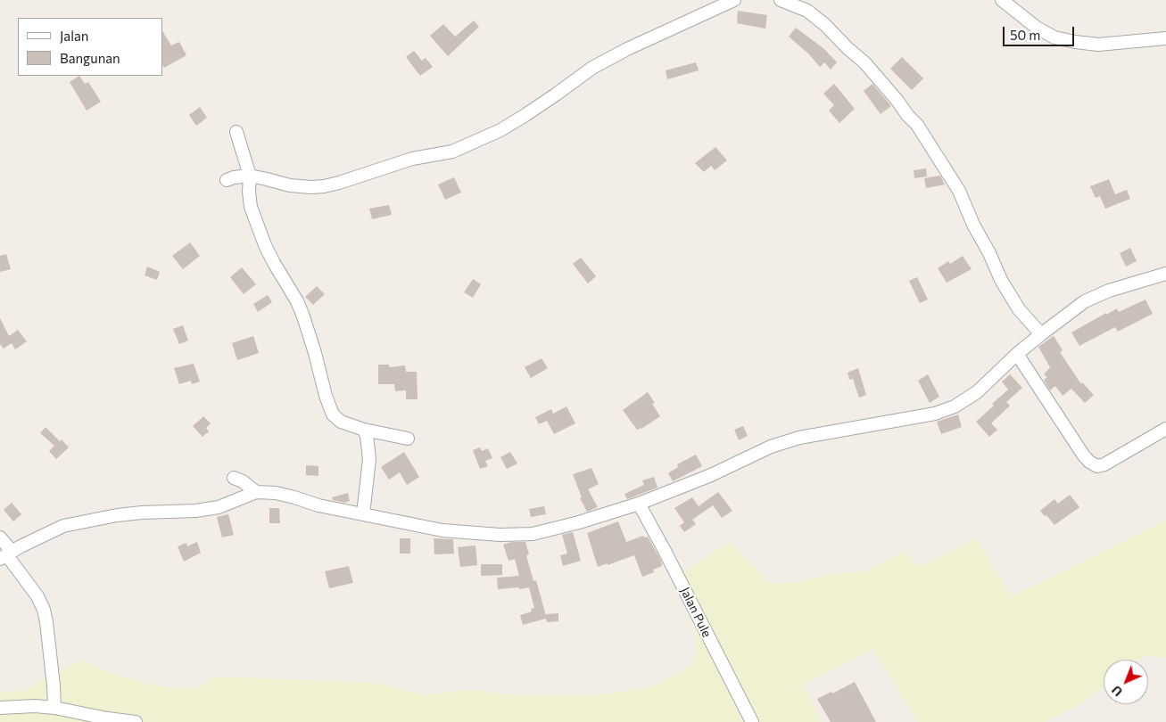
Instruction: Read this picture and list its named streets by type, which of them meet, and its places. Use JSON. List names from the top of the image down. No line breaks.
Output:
{"streets":{"street":["Jalan Pule"]},"legend":["Jalan","Bangunan"],"scale_bar":"50 m","north":"bottom left"}
